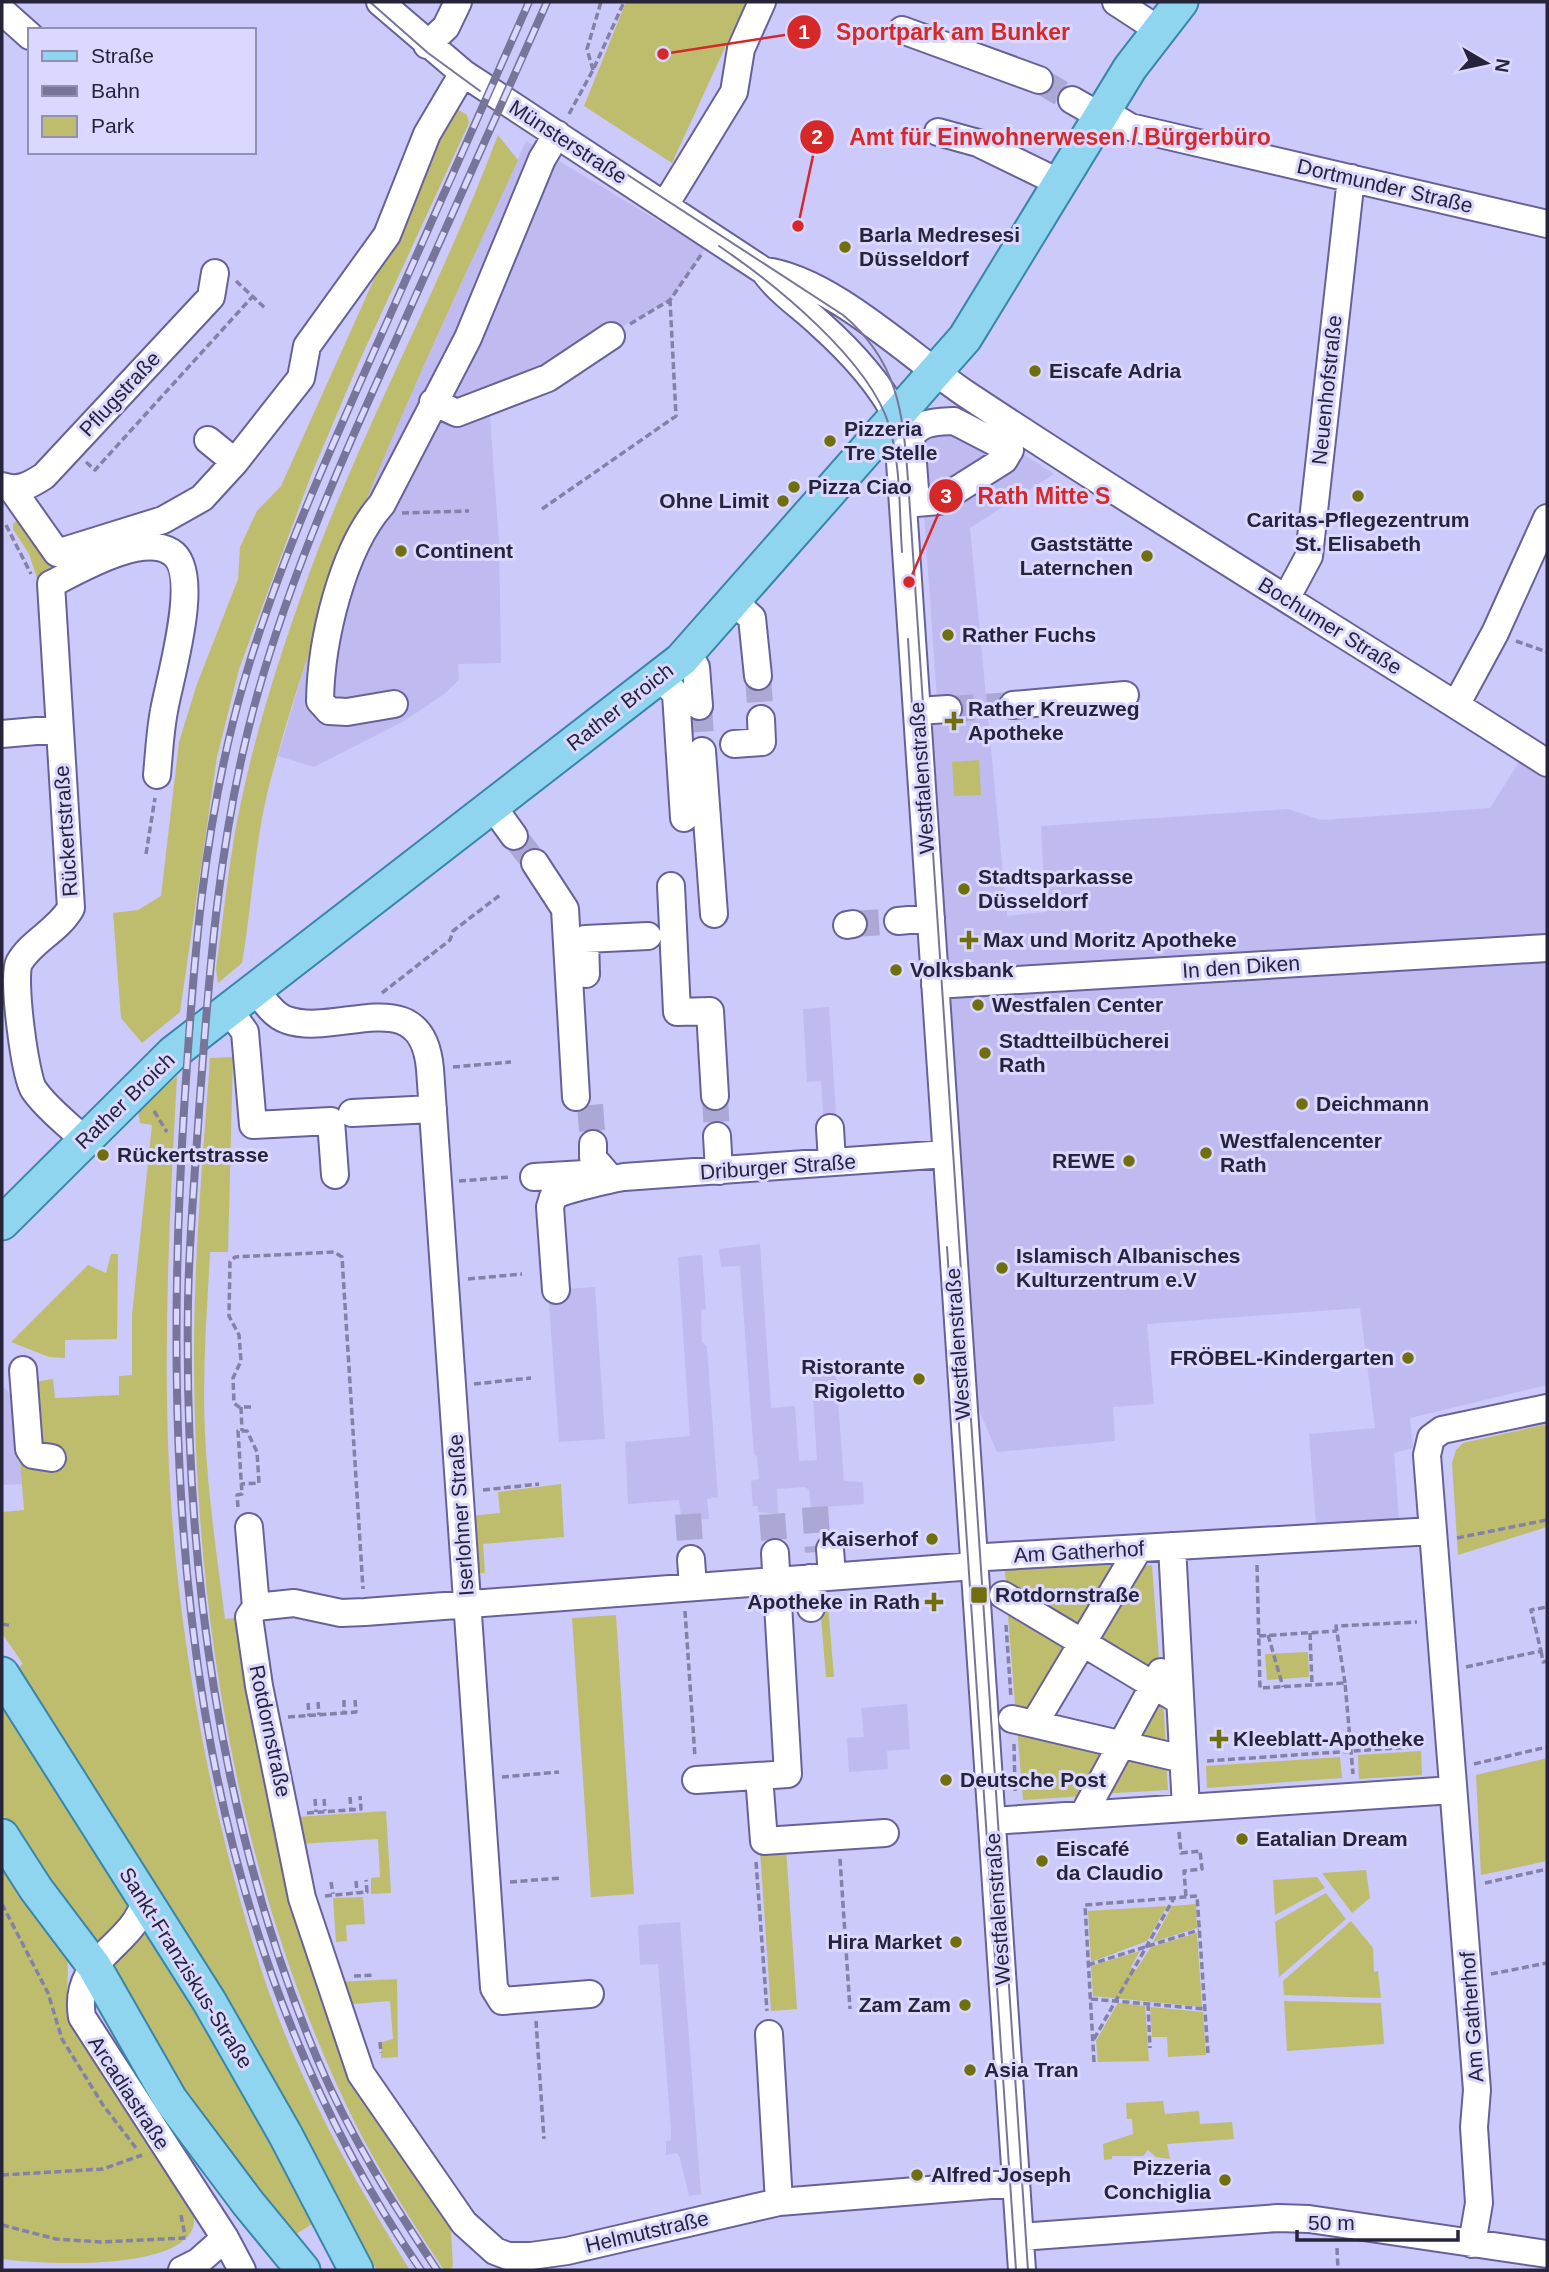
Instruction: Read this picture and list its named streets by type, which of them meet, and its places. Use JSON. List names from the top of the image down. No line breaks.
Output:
{"streets":{"main road":["Rather Broich","Sankt-Franziskus-Straße"],"street":["Münsterstraße","Dortmunder Straße","Neuenhofstraße","Pflugstraße","Bochumer Straße","Westfalenstraße","Rückertstraße","In den Diken","Driburger Straße","Iserlohner Straße","Am Gatherhof","Rotdornstraße","Arcadiastraße","Helmutstraße"]},"crossings":[["Münsterstraße","Bochumer Straße"],["Münsterstraße","Rather Broich"],["Münsterstraße","Westfalenstraße"],["Dortmunder Straße","Neuenhofstraße"],["Dortmunder Straße","Rather Broich"],["Neuenhofstraße","Bochumer Straße"],["Bochumer Straße","Rather Broich"],["Rather Broich","Westfalenstraße"],["Rather Broich","Rückertstraße"],["Rather Broich","Iserlohner Straße"],["Westfalenstraße","In den Diken"],["Westfalenstraße","Driburger Straße"],["Westfalenstraße","Am Gatherhof"],["Westfalenstraße","Helmutstraße"],["Rotdornstraße","Helmutstraße"],["Sankt-Franziskus-Straße","Arcadiastraße"]],"places":{"other":["Sportpark am Bunker","Amt für Einwohnerwesen / Bürgerbüro","Barla Medresesi Düsseldorf","Eiscafe Adria","Pizzeria Tre Stelle","Pizza Ciao","Caritas-Pflegezentrum St. Elisabeth","Ohne Limit","Continent","Gaststätte Laternchen","Rath Mitte S","Rather Fuchs","Stadtsparkasse Düsseldorf","Volksbank","Westfalen Center","Stadtteilbücherei Rath","Deichmann","Westfalencenter Rath","Rückertstrasse","REWE","Islamisch Albanisches Kulturzentrum e.V","FRÖBEL-Kindergarten","Ristorante Rigoletto","Kaiserhof","Deutsche Post","Eatalian Dream","Eiscafé da Claudio","Hira Market","Zam Zam","Asia Tran","Alfred Joseph","Pizzeria Conchiglia"],"health":["Rather Kreuzweg Apotheke","Max und Moritz Apotheke","Apotheke in Rath","Kleeblatt-Apotheke"],"transit":["Rotdornstraße"]},"legend":["Straße","Bahn","Park"],"scale_bar":"50 m","north":"right"}
